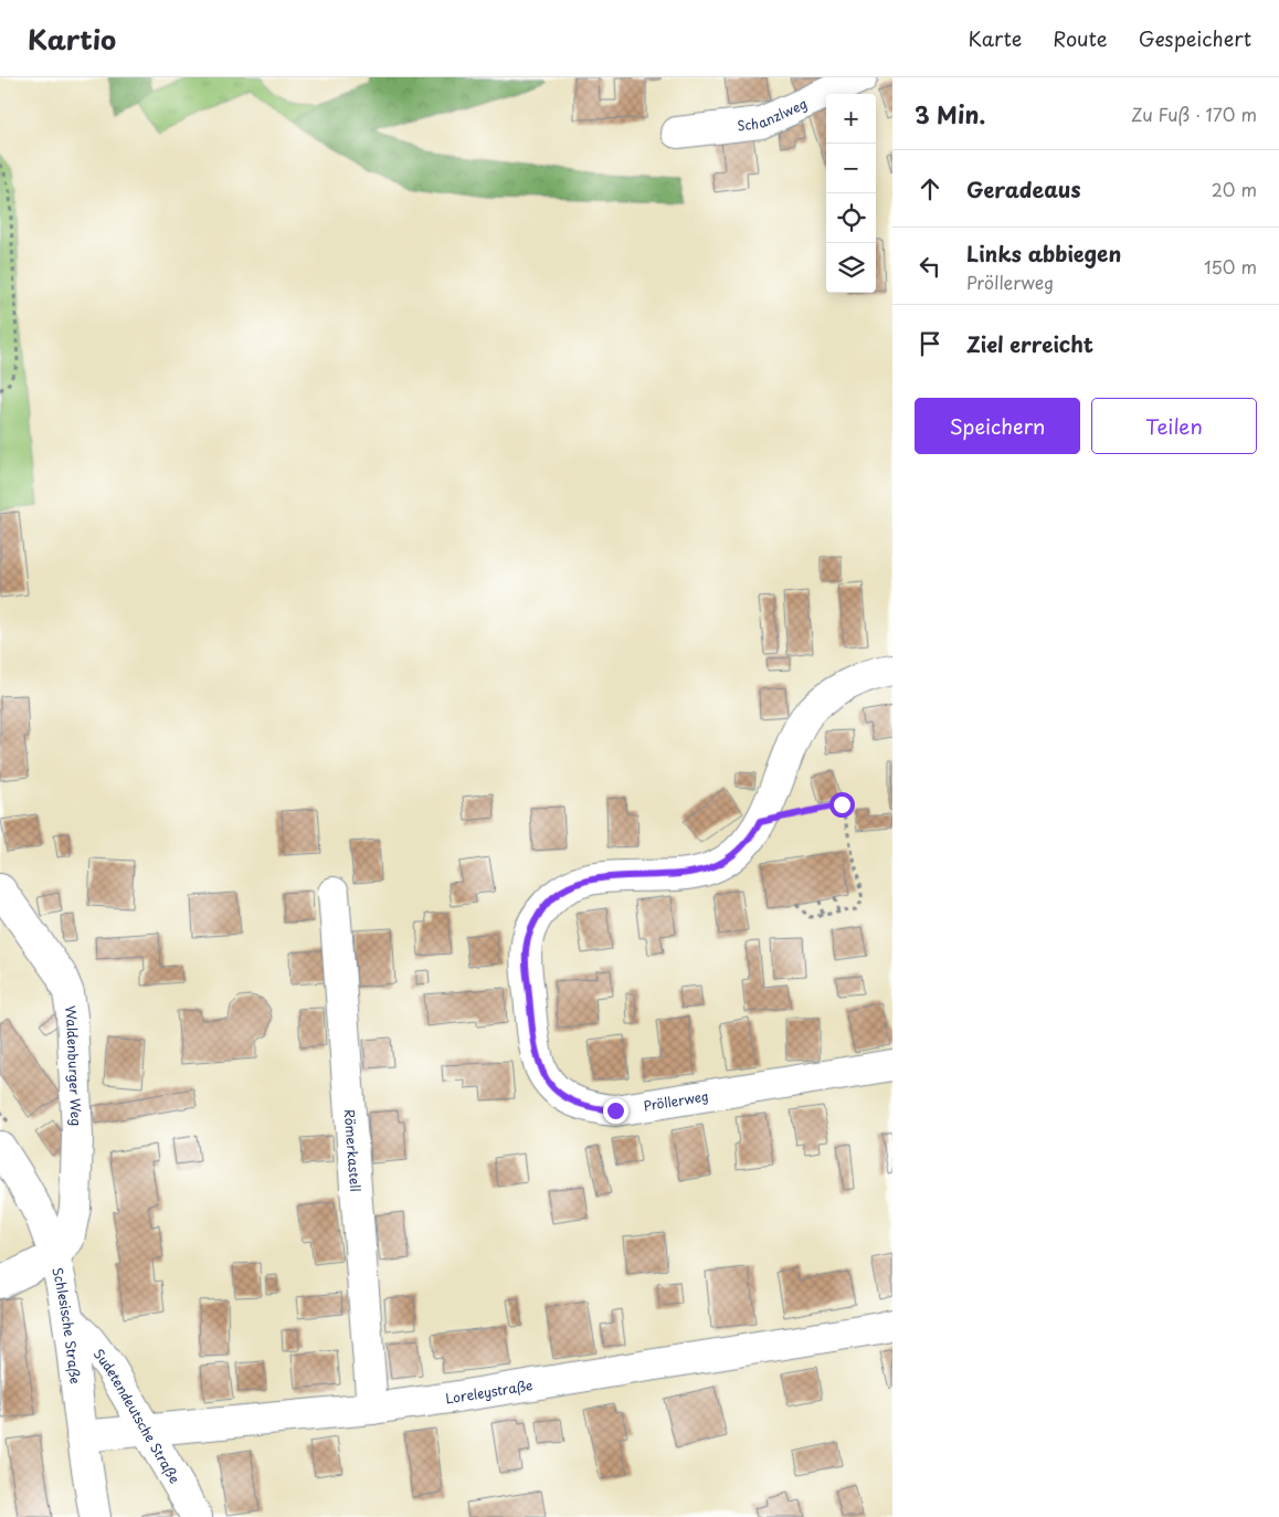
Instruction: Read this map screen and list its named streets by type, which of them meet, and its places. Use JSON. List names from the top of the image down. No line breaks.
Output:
{"streets":{"street":["Schanzlweg","Waldenburger Weg","Pröllerweg","Römerkastell","Schlesische Straße","Loreleystraße","Sudetendeutsche Straße"]},"crossings":[["Waldenburger Weg","Schlesische Straße"],["Römerkastell","Loreleystraße"],["Schlesische Straße","Loreleystraße"],["Schlesische Straße","Sudetendeutsche Straße"],["Loreleystraße","Sudetendeutsche Straße"]],"page":{"header":"Kartio","nav":["Karte","Route","Gespeichert"],"heading":["3 Min.","Zu Fuß · 170 m"],"map_buttons":["+","−"],"list":[["Geradeaus","20 m"],["Links abbiegen","Pröllerweg","150 m"],"Ziel erreicht"],"buttons":["Speichern","Teilen"]}}
